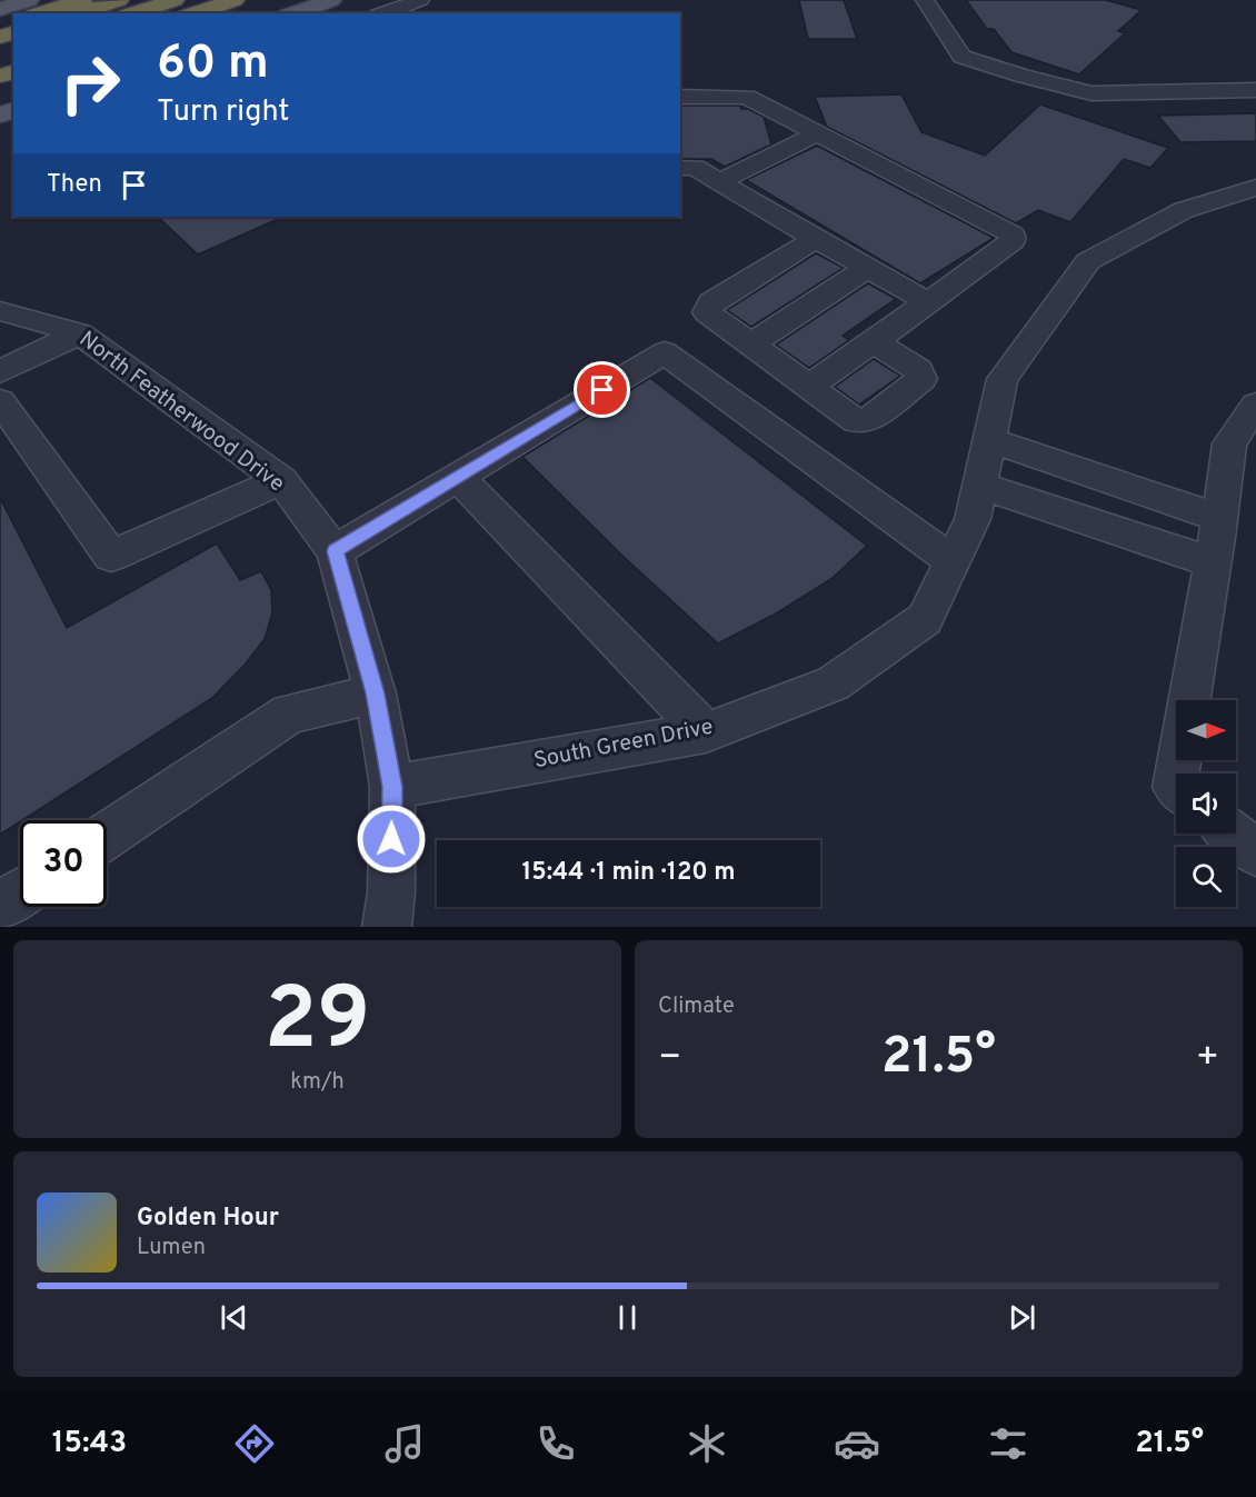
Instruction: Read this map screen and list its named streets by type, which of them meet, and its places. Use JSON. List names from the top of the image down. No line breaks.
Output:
{"streets":{"street":["North Featherwood Drive","South Green Drive"]},"crossings":[["North Featherwood Drive","South Green Drive"]],"north":"right","page":{"turn":["60 m","Turn right"],"then":"Then","limit":"30","trip":"15:44 · 1 min · 120 m","tile":[["29","km/h"],"Climate"],"heat":["−","21.5°","+"],"song":["Golden Hour","Lumen"],"tabs":["15:43","21.5°"]}}
